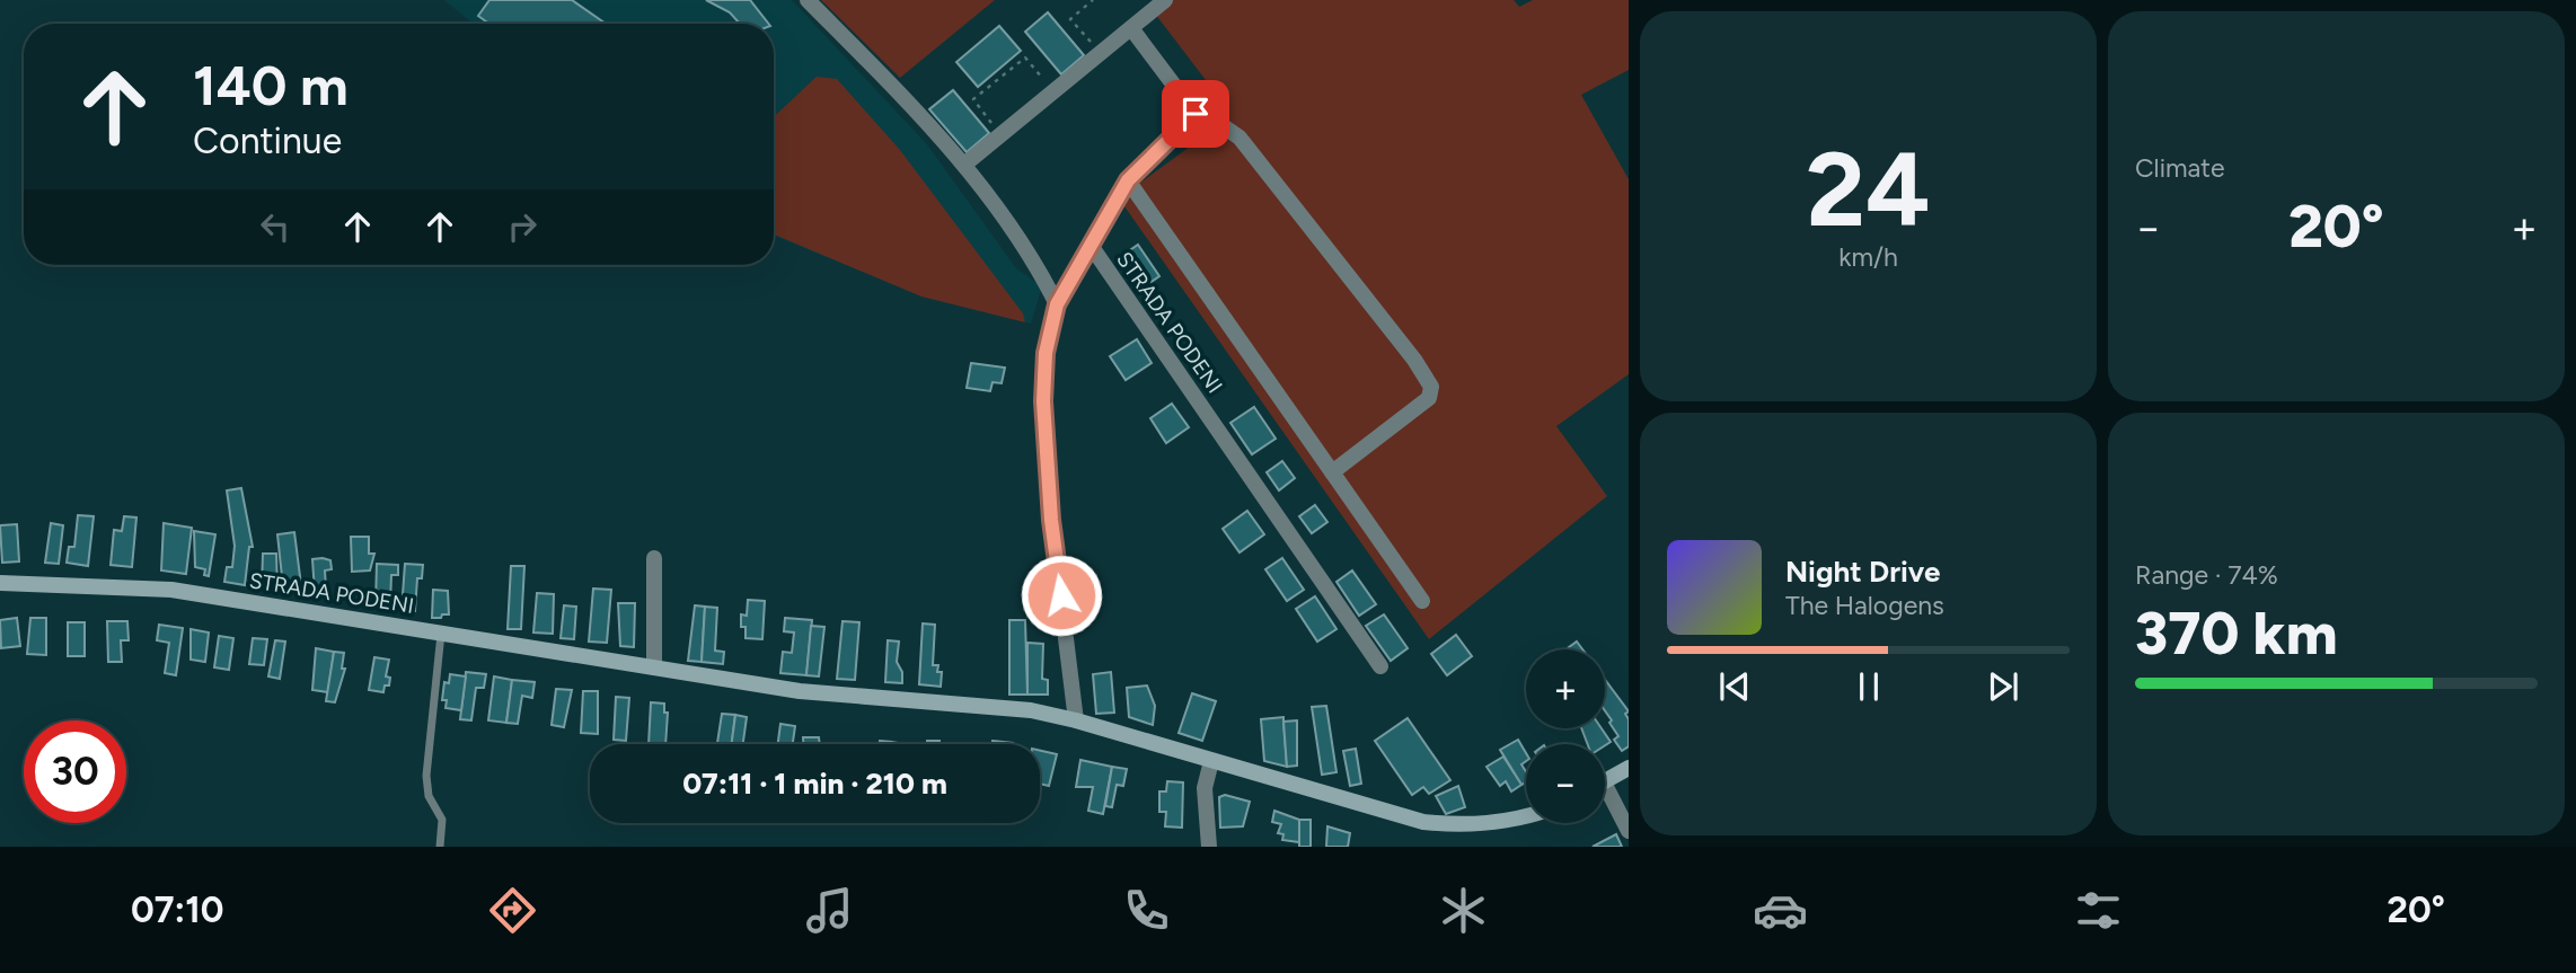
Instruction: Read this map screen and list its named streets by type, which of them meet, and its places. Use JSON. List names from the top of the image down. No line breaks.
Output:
{"streets":{"main road":["STRADA PODENI"]},"page":{"tile":[["24","km/h"],"Climate",["Range · 74%","370 km"]],"turn":["140 m","Continue"],"heat":["−","20°","+"],"song":["Night Drive","The Halogens"],"map_buttons":["+","−"],"limit":"30","trip":"07:11 · 1 min · 210 m","tabs":["07:10","20°"]}}
